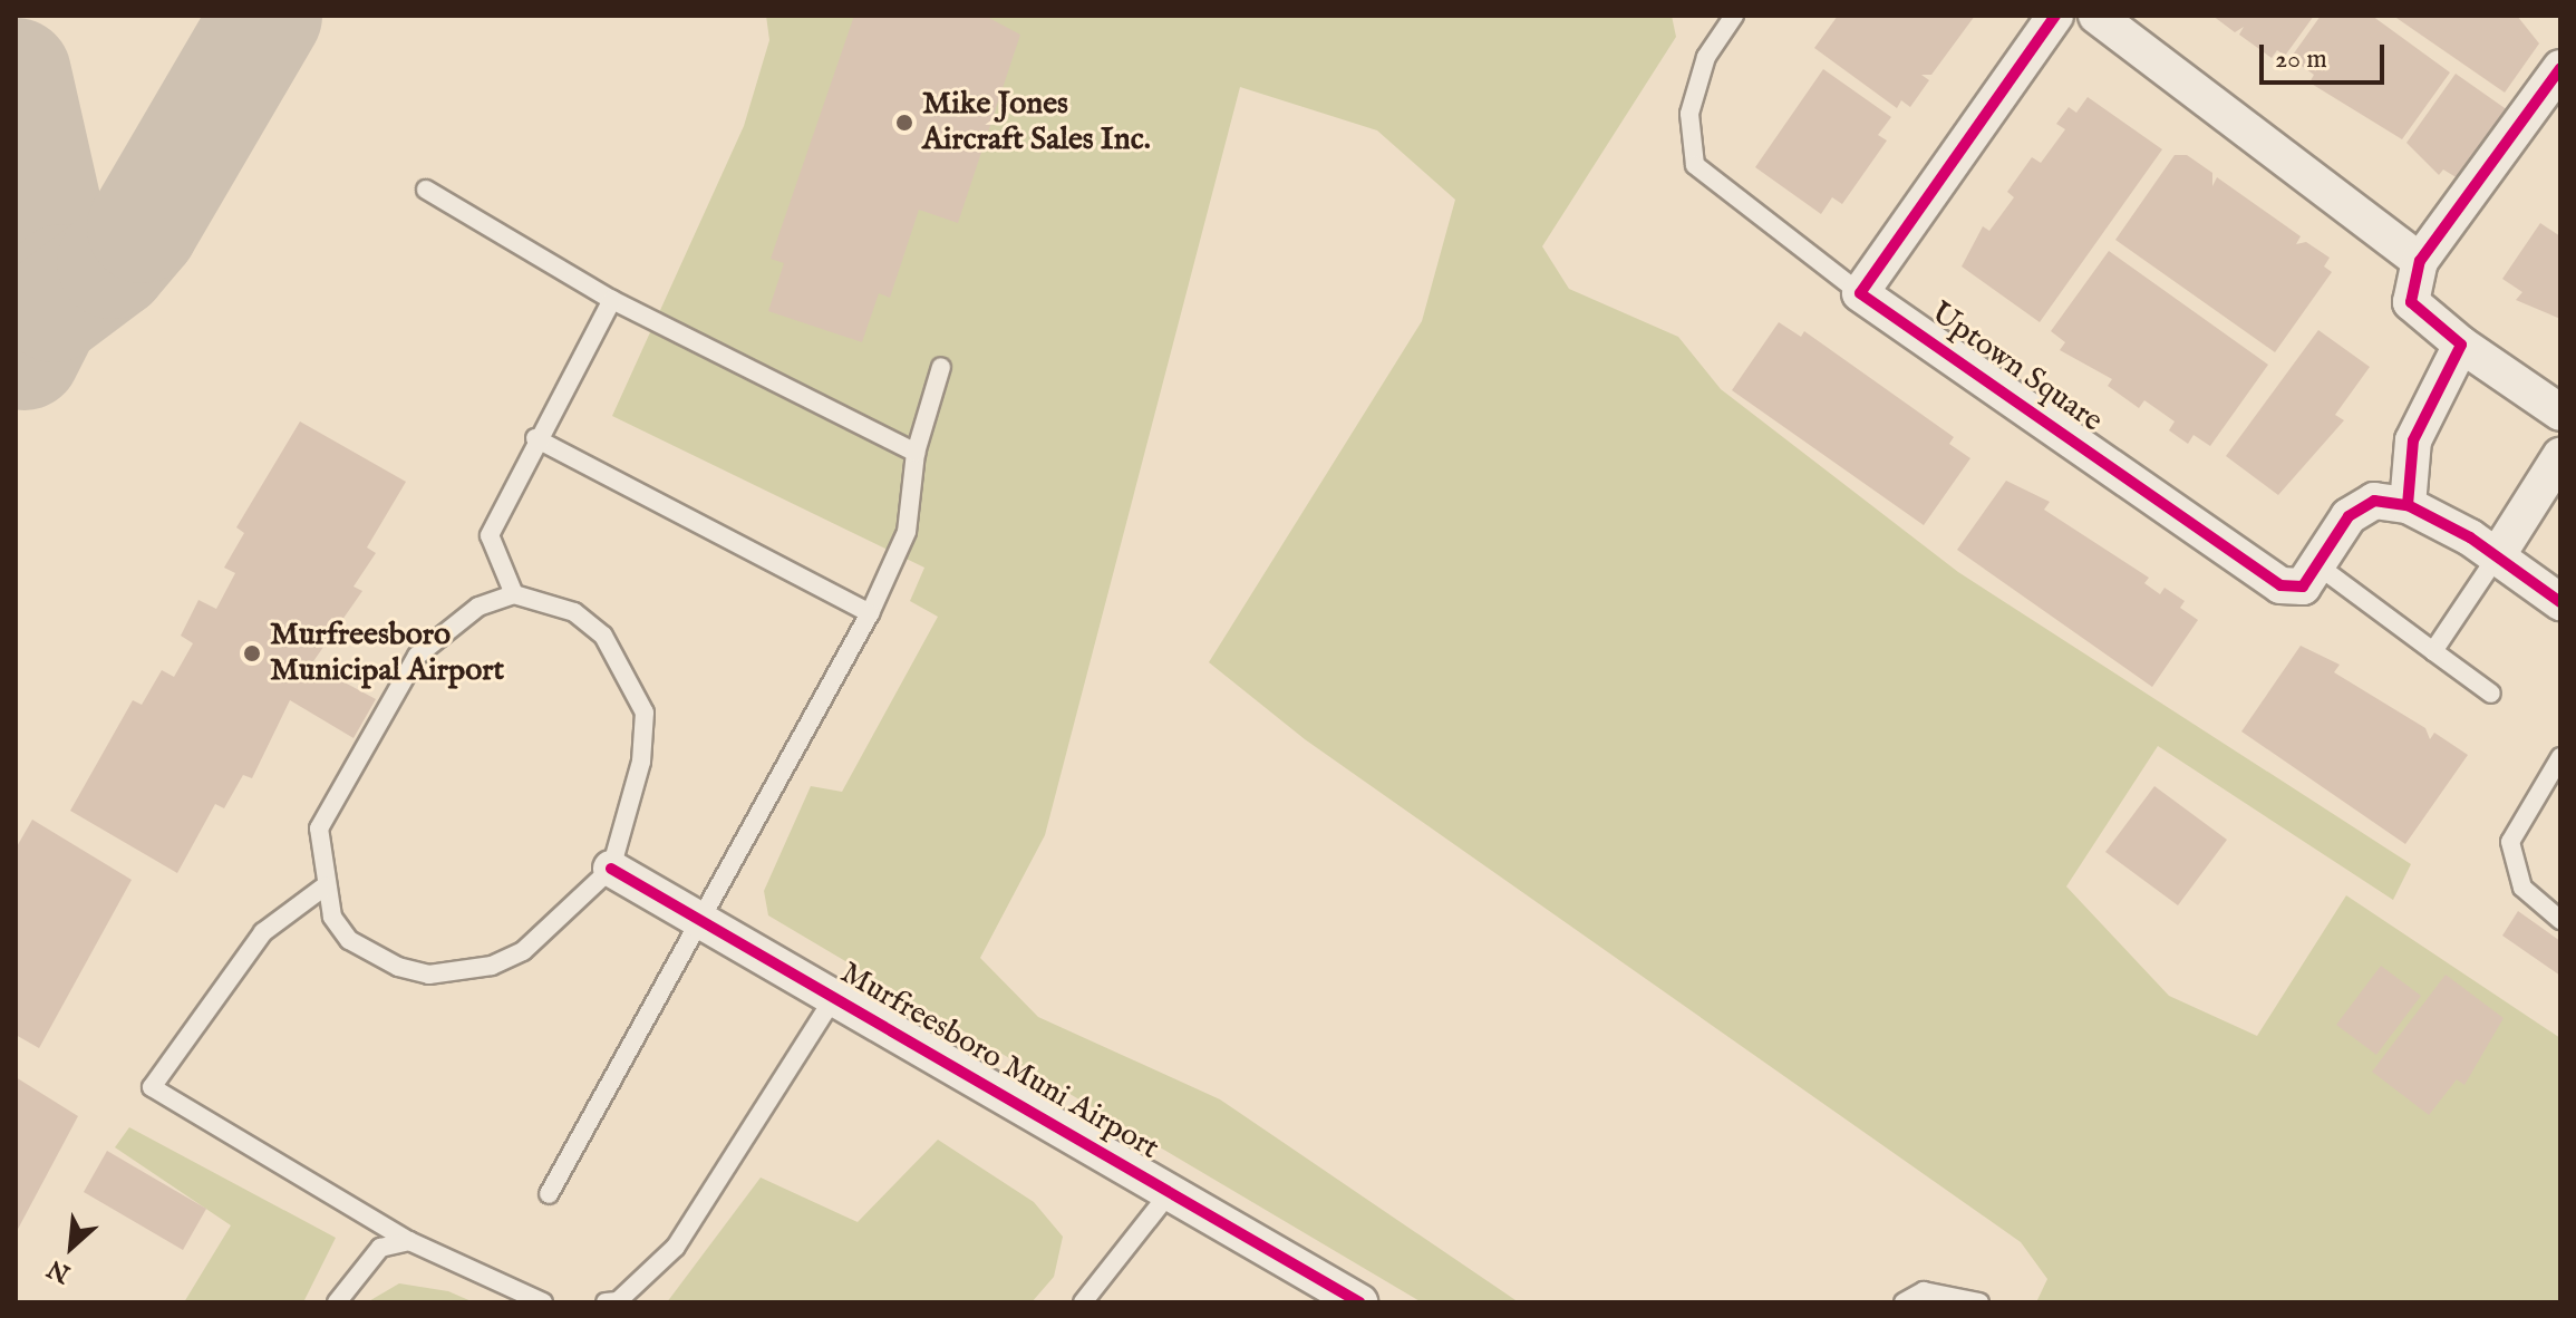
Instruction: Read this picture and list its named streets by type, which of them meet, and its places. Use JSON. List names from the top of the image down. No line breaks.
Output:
{"streets":{"street":["Uptown Square","Murfreesboro Muni Airport"]},"places":["Mike Jones Aircraft Sales Inc.","Murfreesboro Municipal Airport"],"scale_bar":"20 m","north":"bottom left"}
